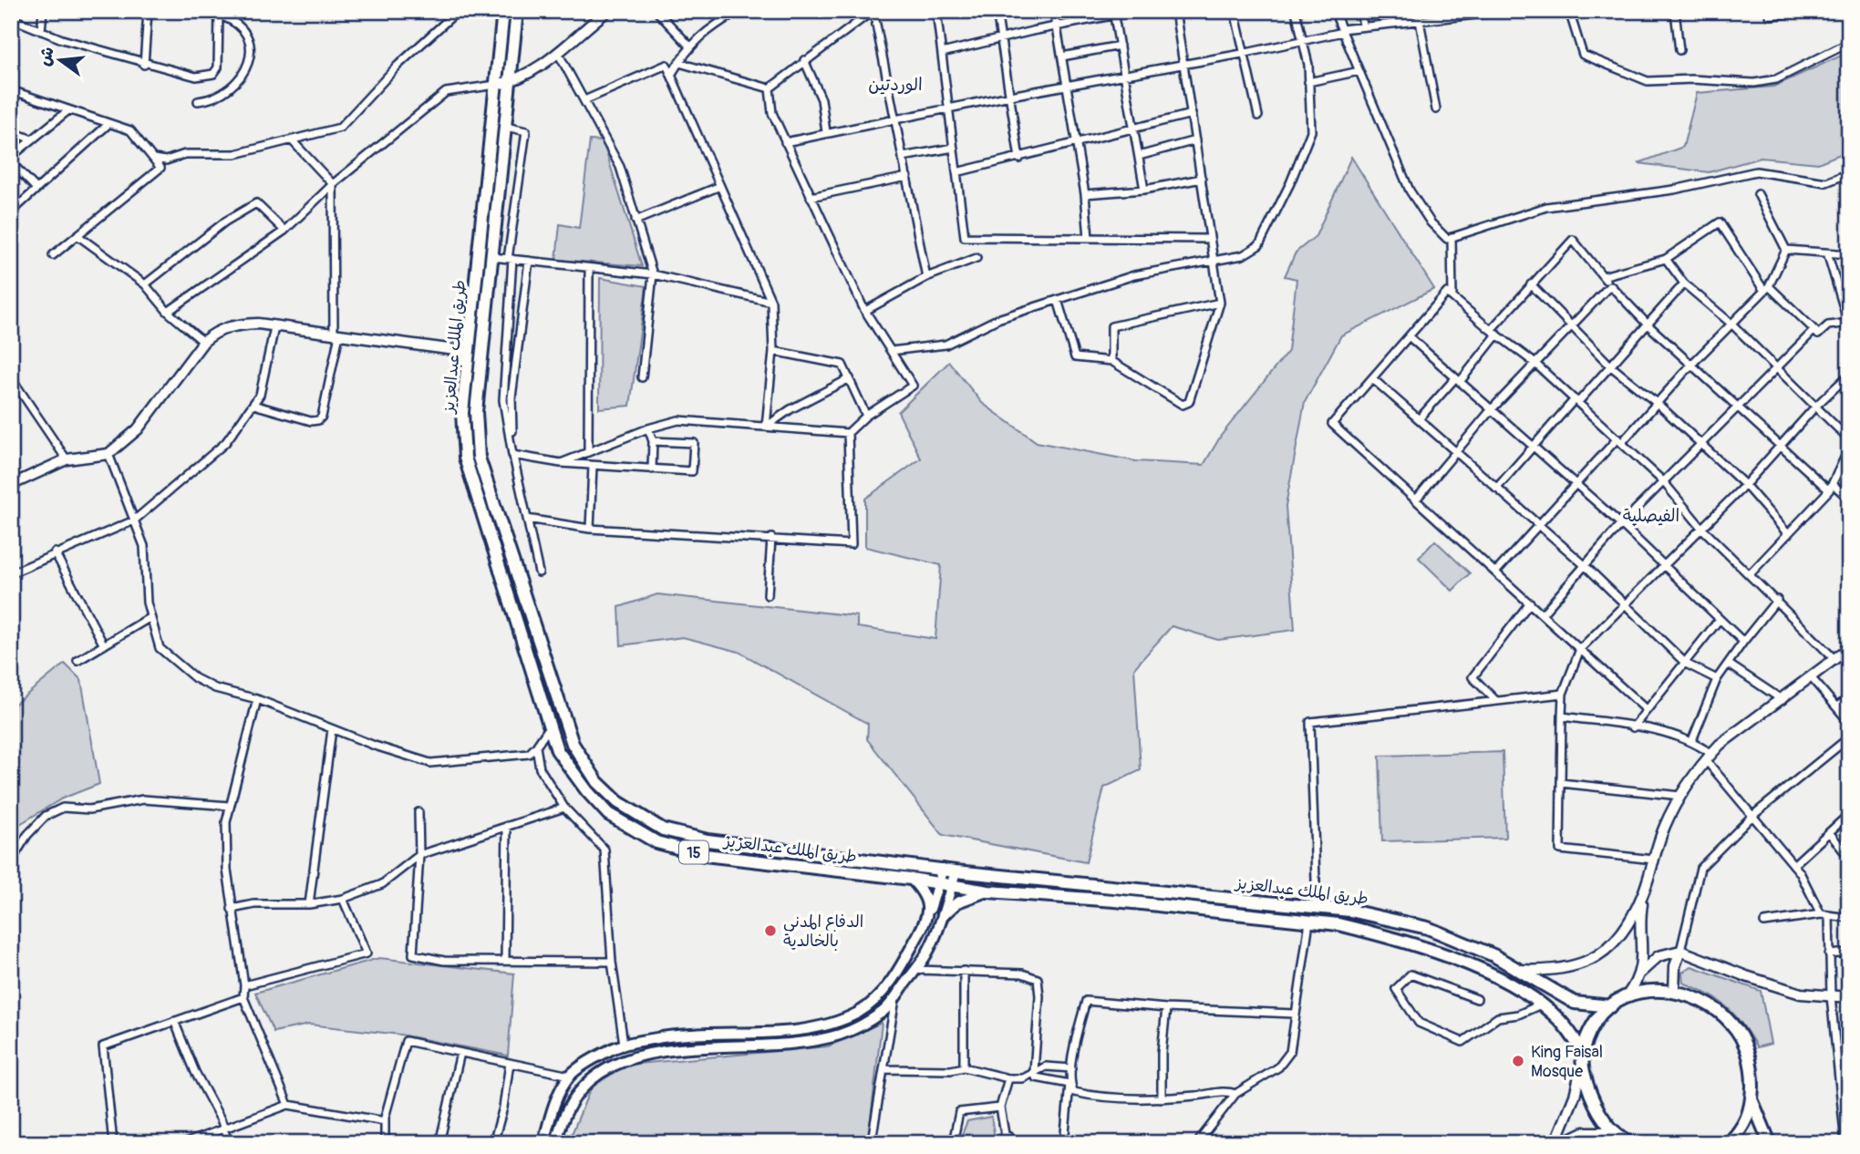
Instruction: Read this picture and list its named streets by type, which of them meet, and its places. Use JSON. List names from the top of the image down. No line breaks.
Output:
{"streets":{"highway":["طريق الملك عبدالعزيز","15"]},"districts":["الوردتين","الفيصلية"],"places":["الدفاع المدني بالخالدية","King Faisal Mosque"],"north":"left"}
